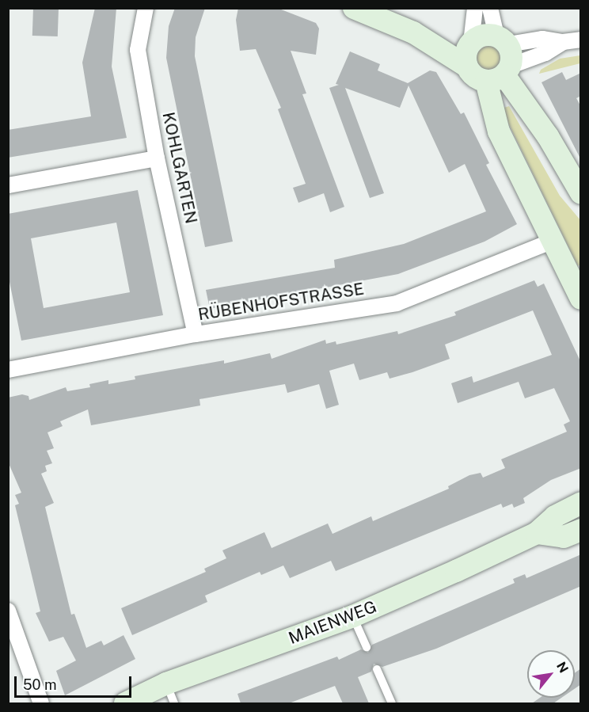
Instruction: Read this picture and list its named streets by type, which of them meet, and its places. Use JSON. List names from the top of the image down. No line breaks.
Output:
{"streets":{"street":["KOHLGARTEN","RÜBENHOFSTRASSE","MAIENWEG"]},"crossings":[["KOHLGARTEN","RÜBENHOFSTRASSE"]],"scale_bar":"50 m","north":"top right"}
